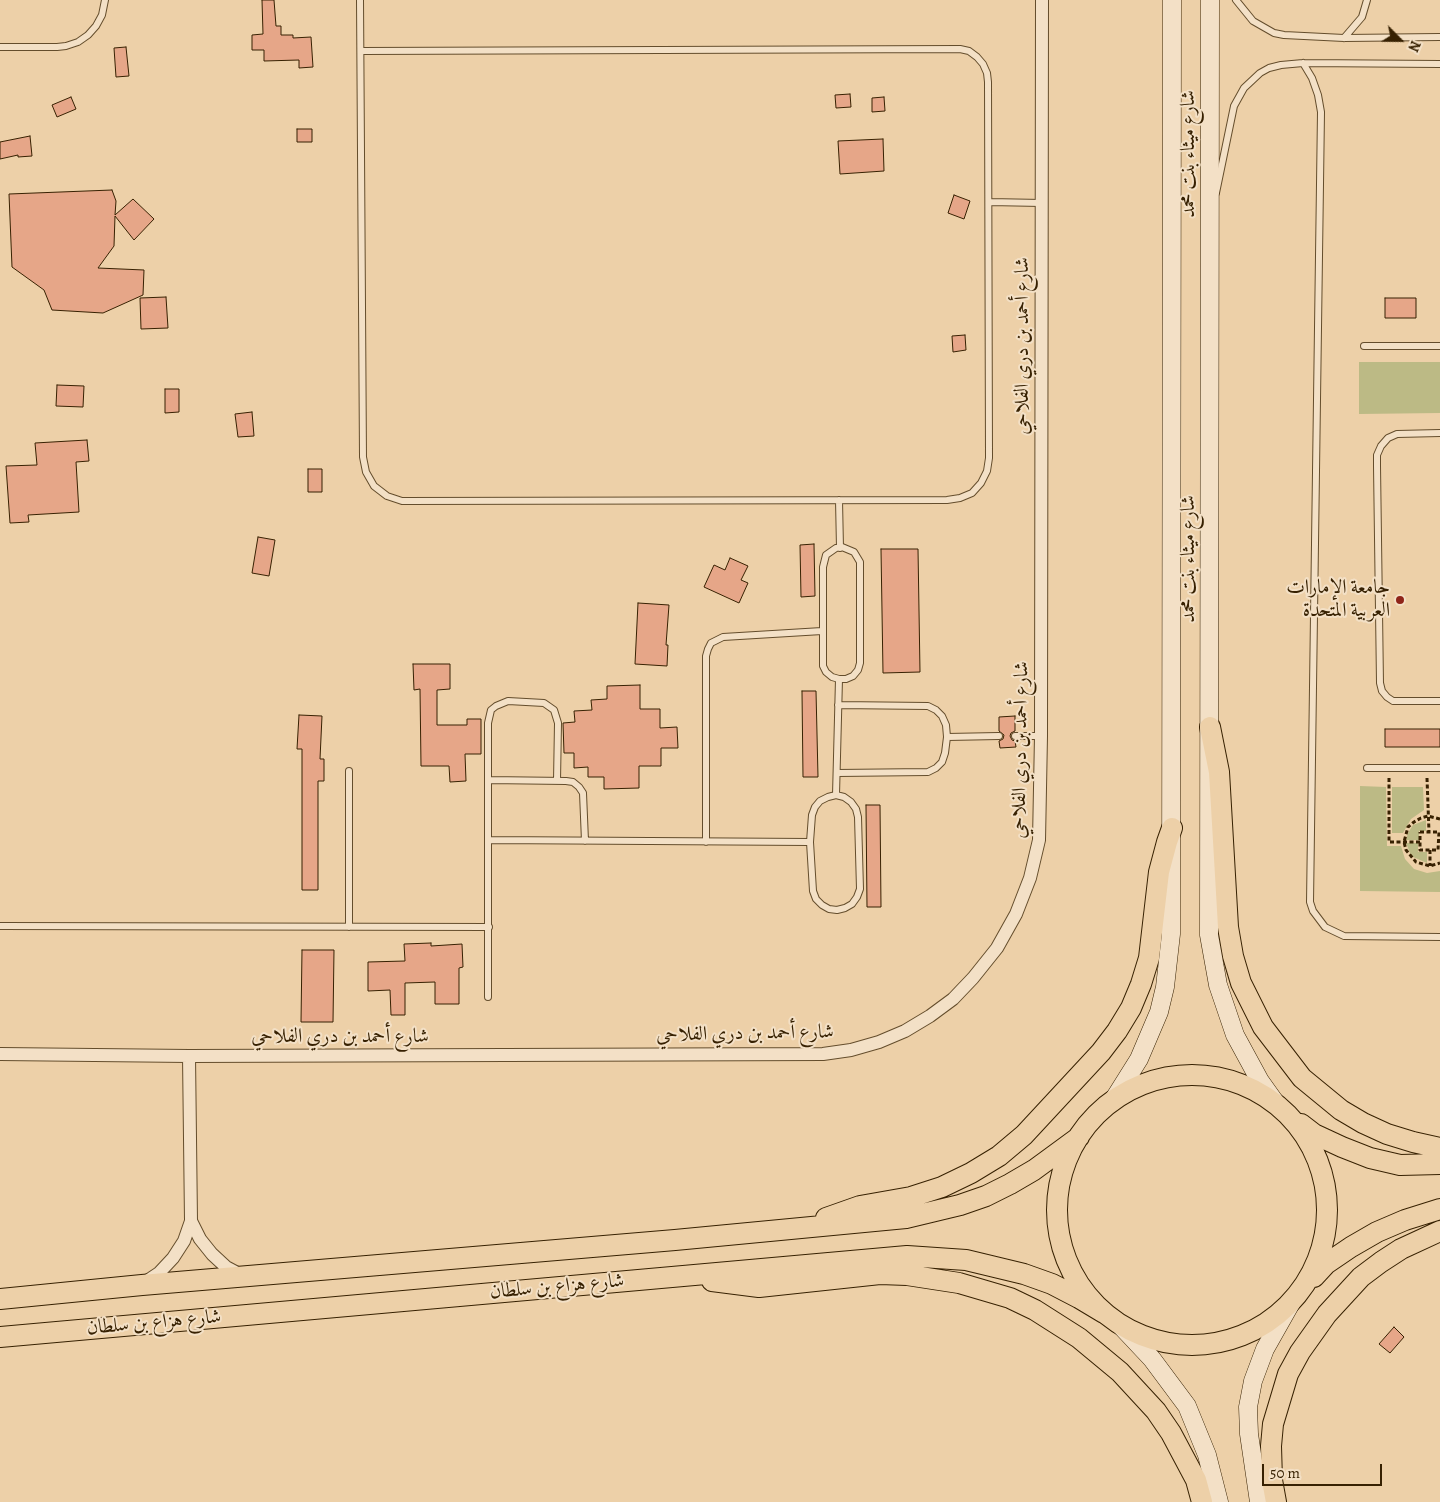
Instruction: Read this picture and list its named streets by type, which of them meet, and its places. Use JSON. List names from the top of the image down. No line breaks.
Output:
{"streets":{"main road":["شارع ميثاء بنت محمد","شارع هزاع بن سلطان"],"street":["شارع أحمد بن دري الفلاحي"]},"places":["جامعة الإمارات العربية المتحدة"],"scale_bar":"50 m","north":"bottom right"}
